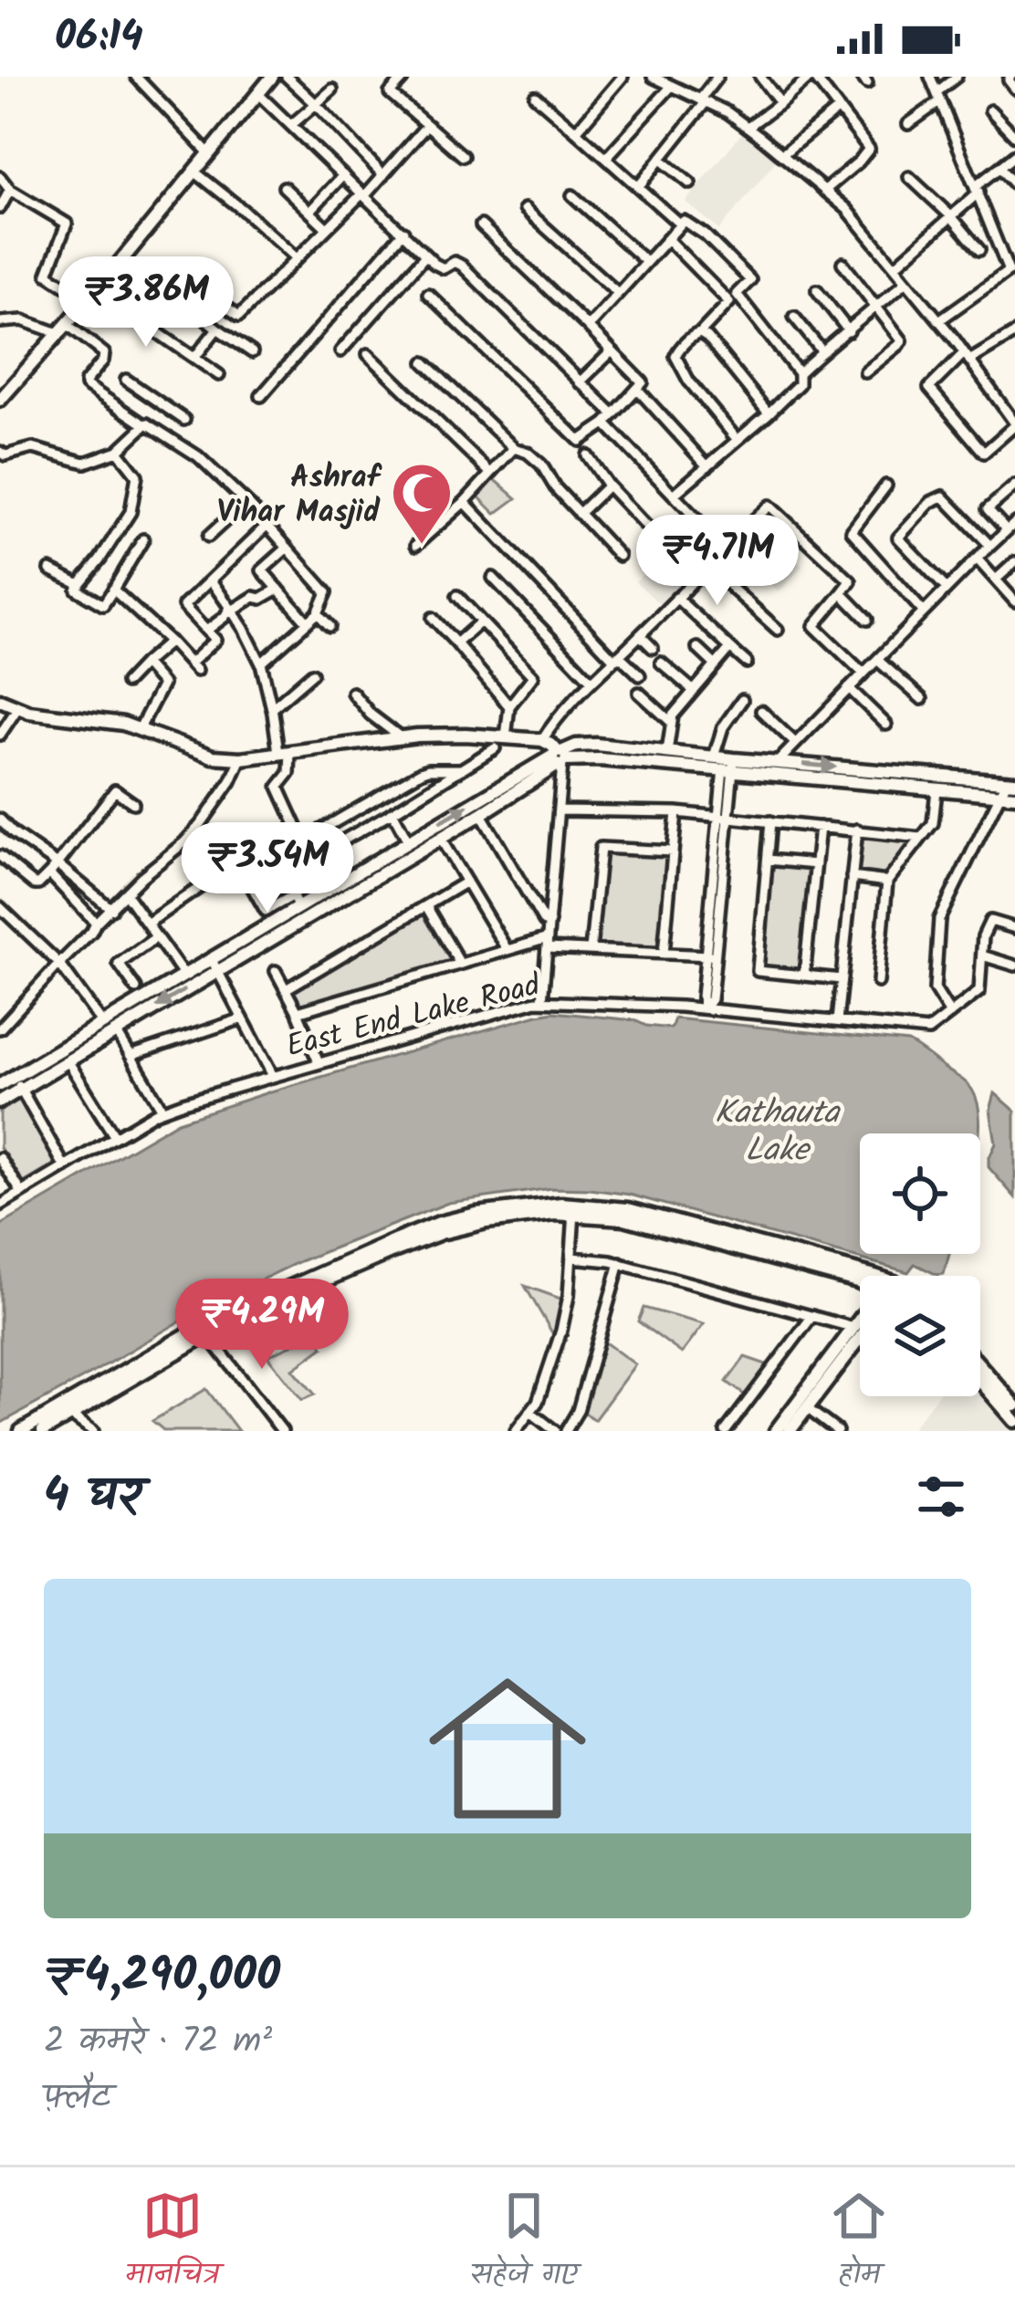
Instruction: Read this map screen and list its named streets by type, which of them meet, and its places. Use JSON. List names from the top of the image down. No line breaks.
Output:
{"streets":{"street":["East End Lake Road"]},"water":["Kathauta Lake"],"places":{"mosque":["Ashraf Vihar Masjid"]},"page":{"status":"06:14","price":["₹3.86M","₹4.71M","₹3.54M","₹4.29M"],"heading":"4 घर","list":[{"name":"₹4,290,000","note":"2 कमरे · 72 m² · फ़्लैट"}],"tabs":["मानचित्र","सहेजे गए","होम"]}}
